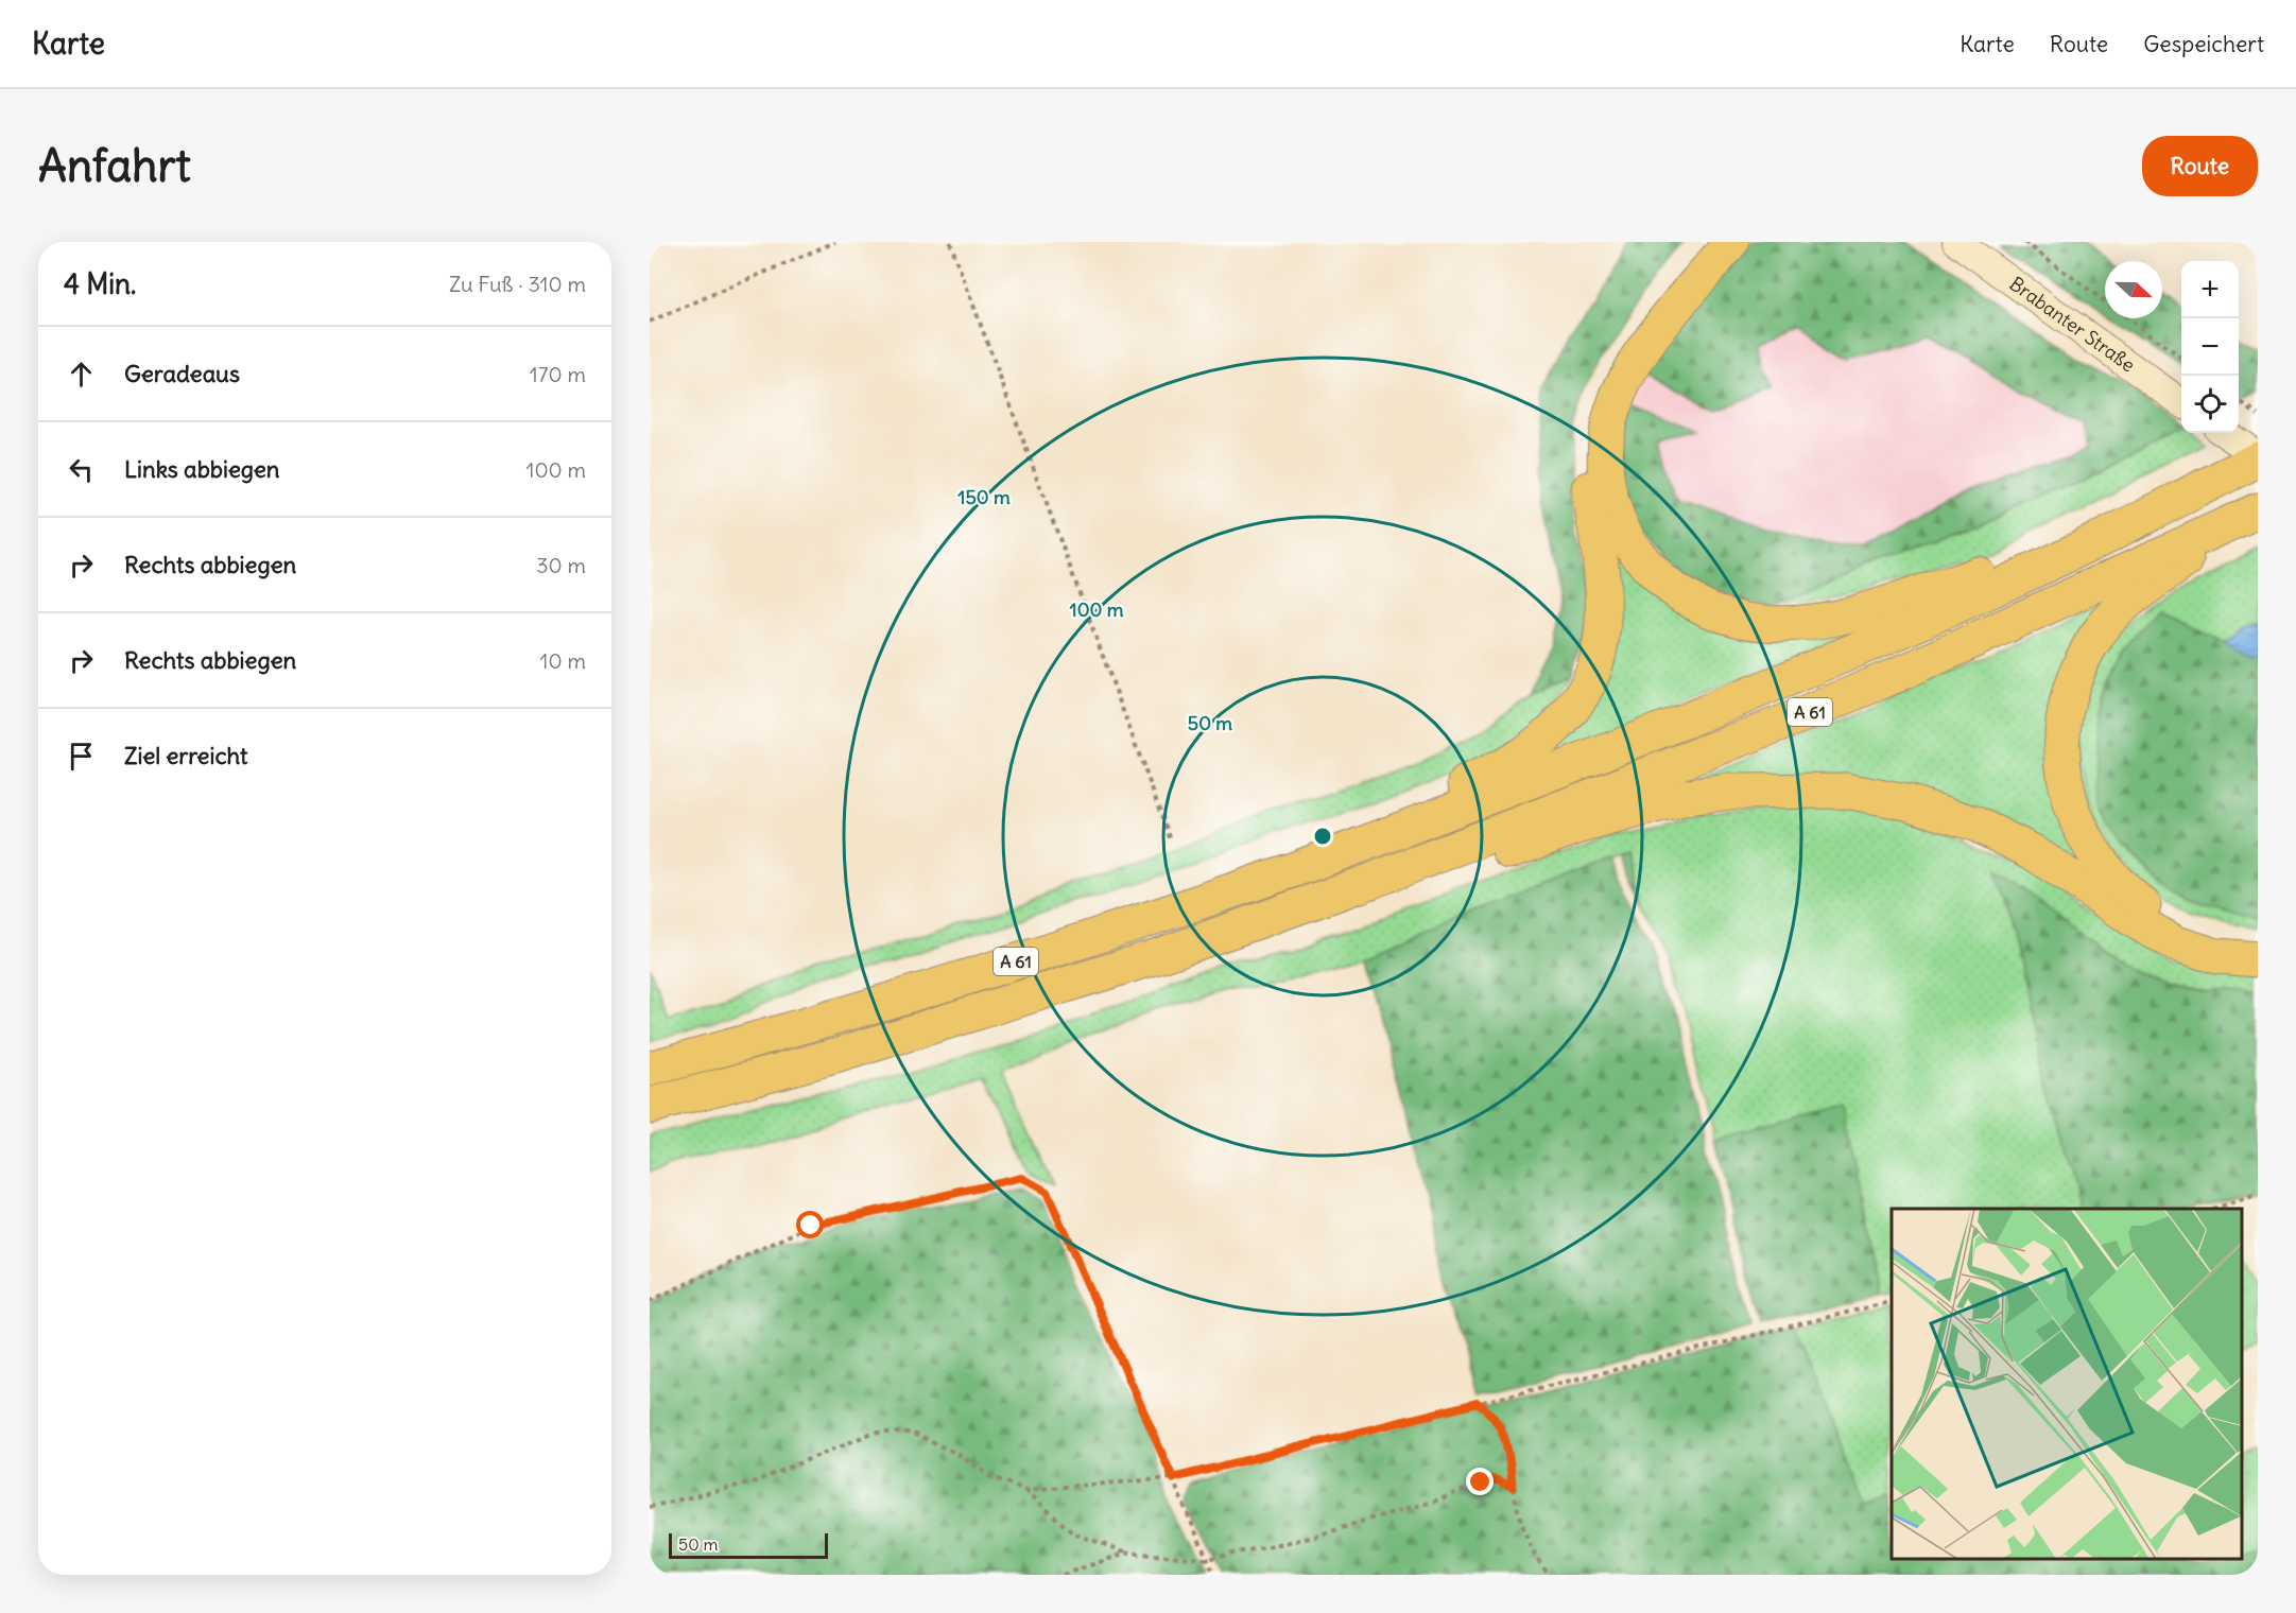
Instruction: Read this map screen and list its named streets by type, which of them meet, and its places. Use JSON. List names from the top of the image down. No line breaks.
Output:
{"streets":{"highway":["A 61"],"main road":["Brabanter Straße"]},"scale_bar":"50 m","north":"right","page":{"header":"Karte","nav":["Karte","Route","Gespeichert"],"buttons":"Route","title":"Anfahrt","heading":["4 Min.","Zu Fuß · 310 m"],"map_buttons":["+","−"],"list":[["Geradeaus","170 m"],["Links abbiegen","100 m"],["Rechts abbiegen","30 m"],["Rechts abbiegen","10 m"],"Ziel erreicht"],"scale":"50 m"},"rings":["150 m","100 m","50 m"]}
